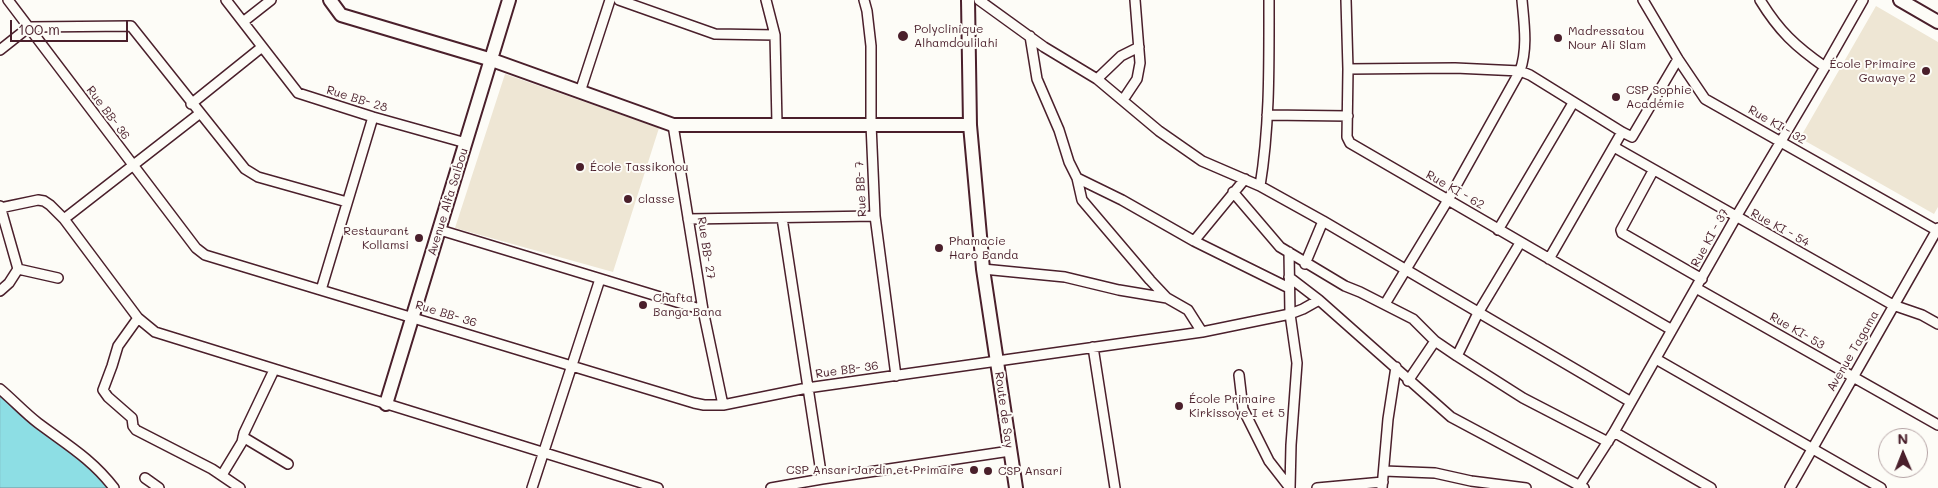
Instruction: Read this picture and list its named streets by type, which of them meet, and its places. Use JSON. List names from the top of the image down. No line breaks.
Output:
{"streets":{"street":["Rue BB- 28","Rue BB- 36","Rue KI - 32","Rue BB- 7","Rue KI - 62","Avenue Alfa Saibou","Rue KI - 54","Rue KI - 37","Rue BB- 27","Rue KI- 53","Avenue Tagama","Route de Say"]},"crossings":[["Rue BB- 28","Avenue Alfa Saibou"],["Rue BB- 36","Rue BB- 7"],["Rue BB- 36","Avenue Alfa Saibou"],["Rue BB- 36","Rue BB- 27"],["Rue BB- 36","Route de Say"],["Rue KI - 32","Rue KI - 37"],["Rue KI - 32","Avenue Tagama"],["Rue KI - 62","Rue KI - 37"],["Rue KI - 54","Rue KI - 37"],["Rue KI - 54","Avenue Tagama"],["Rue KI - 37","Rue KI- 53"],["Rue KI- 53","Avenue Tagama"]],"places":["Polyclinique Alhamdoulilahi","Madressatou Nour Ali Slam","École Primaire Gawaye 2","CSP Sophie Académie","École Tassikonou","classe","Restaurant Kollamsi","Phamacie Haro Banda","Chafta Banga Bana","École Primaire Kirkissoye I et 5","CSP Ansari Jardin et Primaire","CSP Ansari"],"scale_bar":"100 m","north":"top"}
